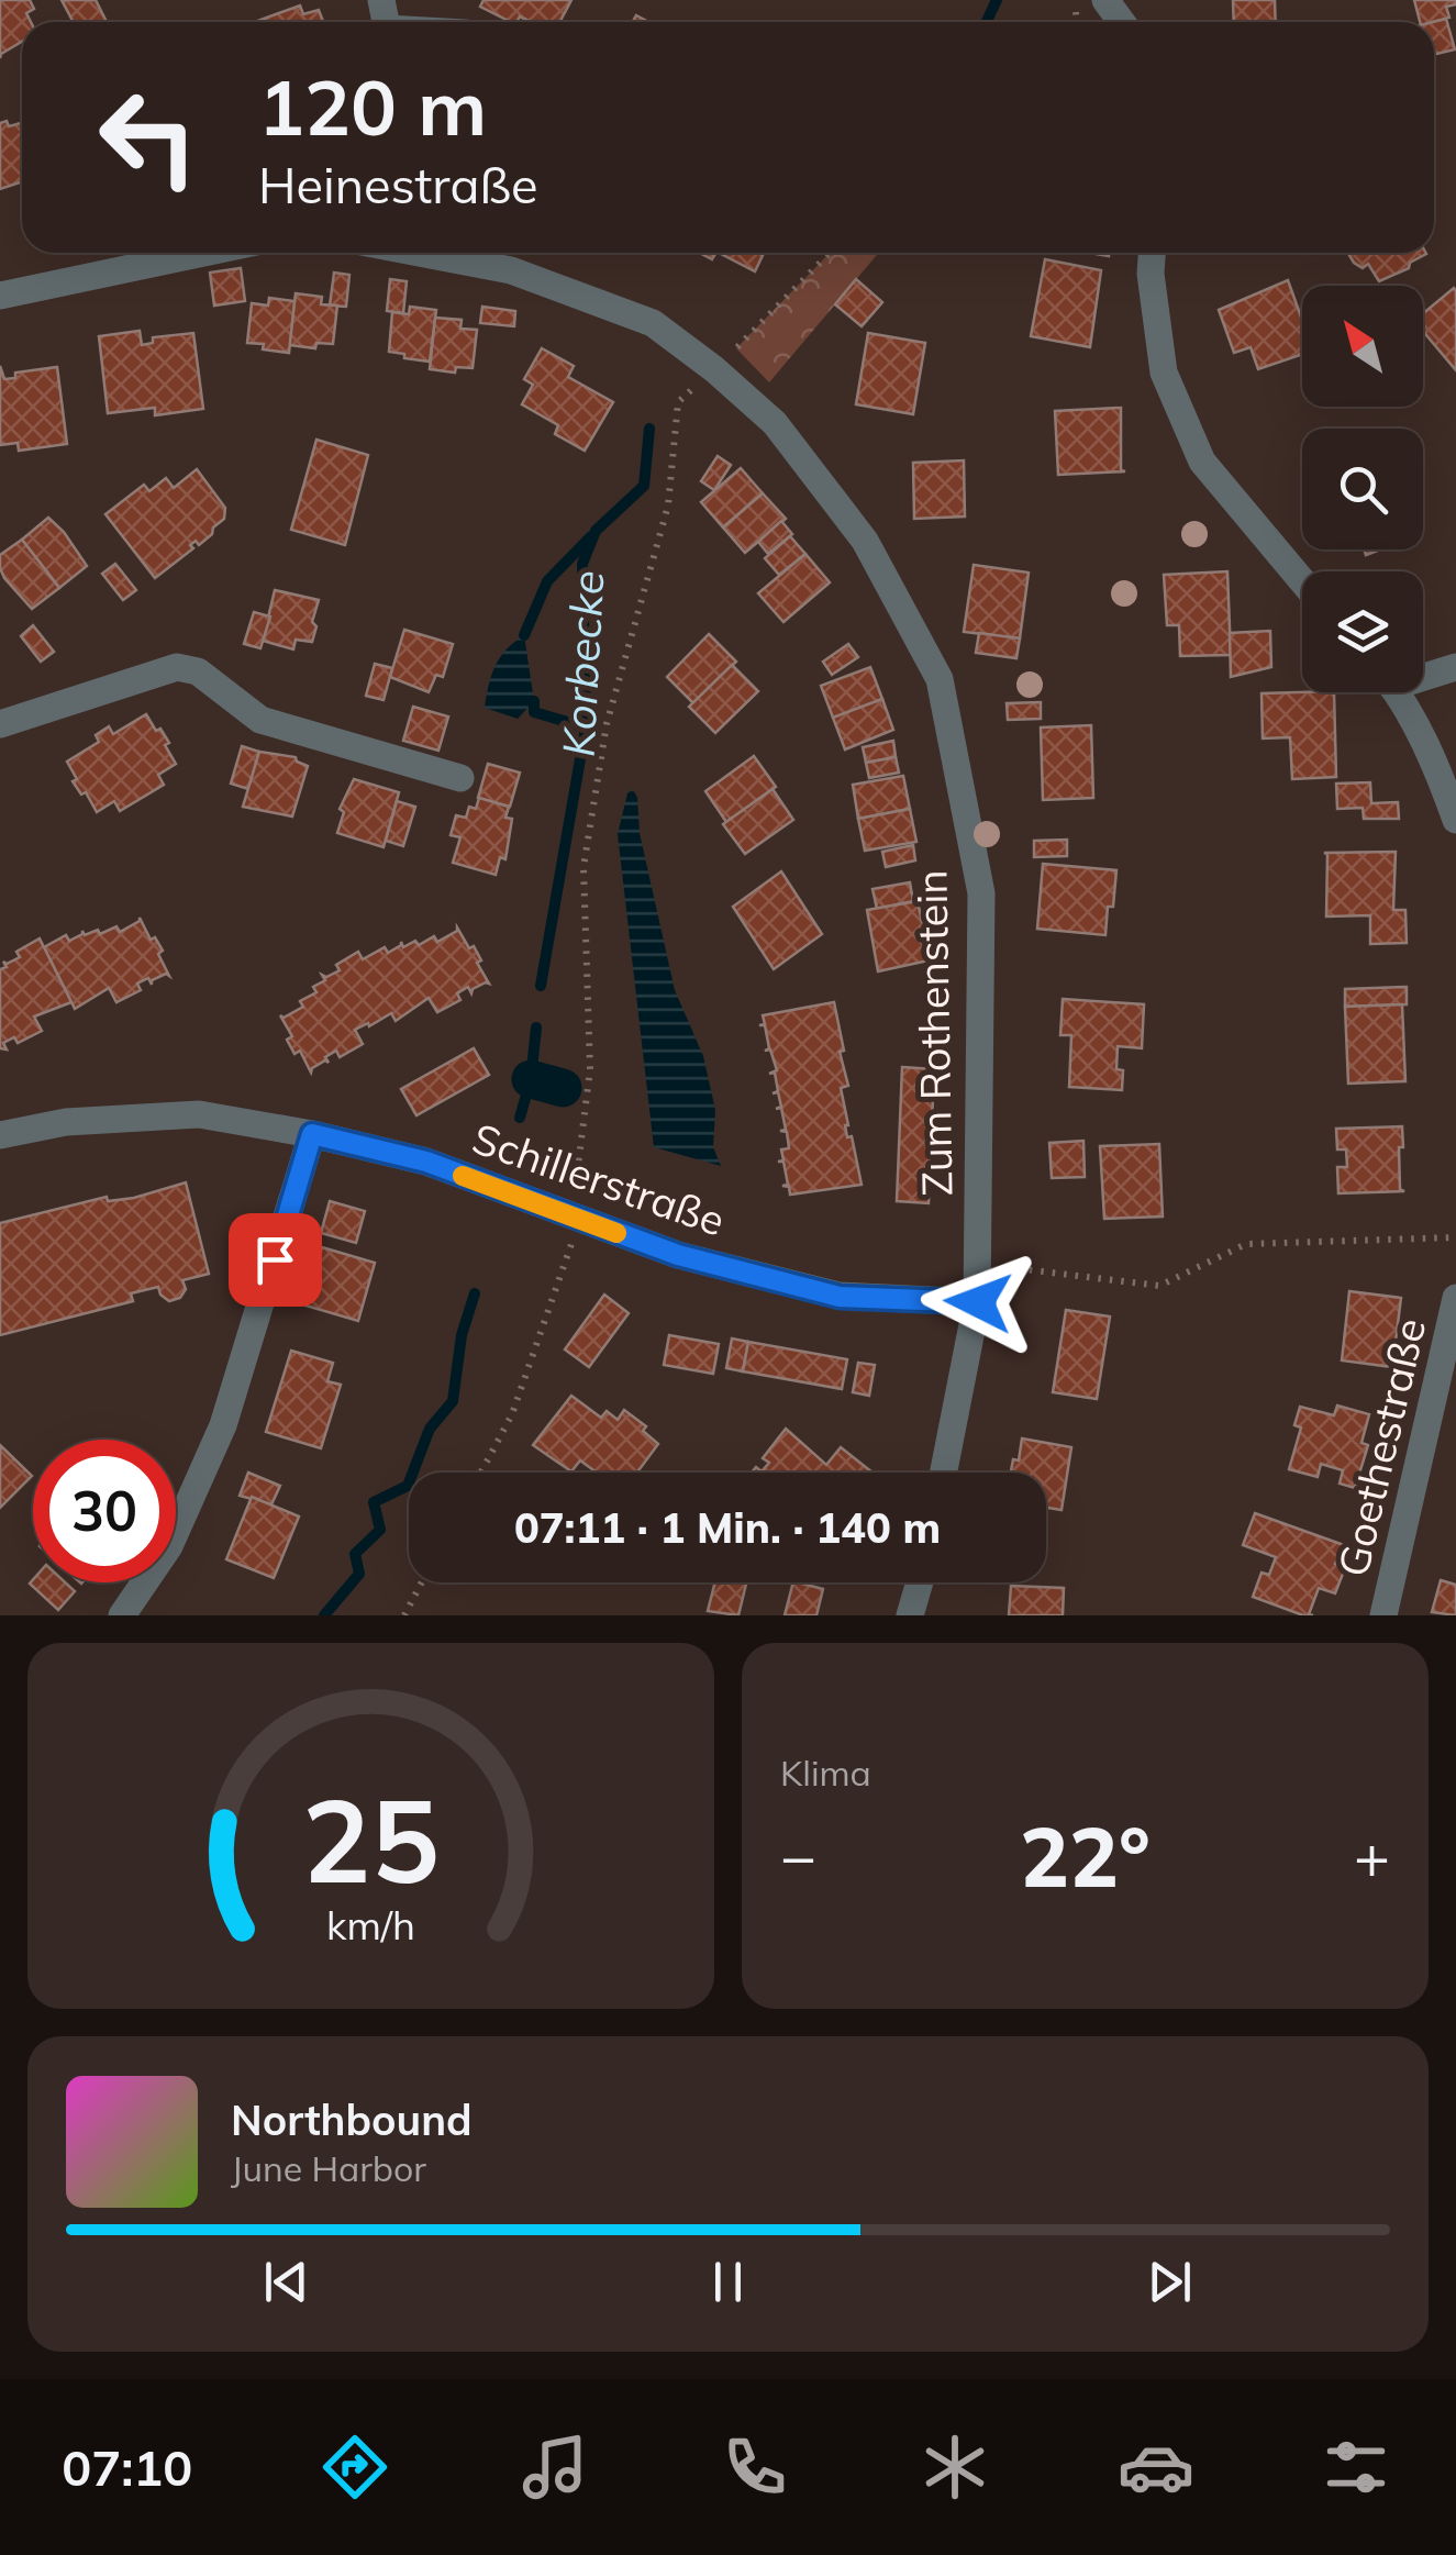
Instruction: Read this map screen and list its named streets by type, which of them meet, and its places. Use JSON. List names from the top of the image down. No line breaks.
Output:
{"streets":{"street":["Zum Rothenstein","Schillerstraße","Goethestraße"]},"crossings":[["Zum Rothenstein","Schillerstraße"]],"water":["Korbecke"],"north":"top left","page":{"turn":["120 m","Heinestraße"],"limit":"30","trip":"07:11 · 1 Min. · 140 m","tile":"Klima","heat":["−","22°","+"],"song":["Northbound","June Harbor"],"tabs":"07:10","gauge":["25","km/h"]}}
